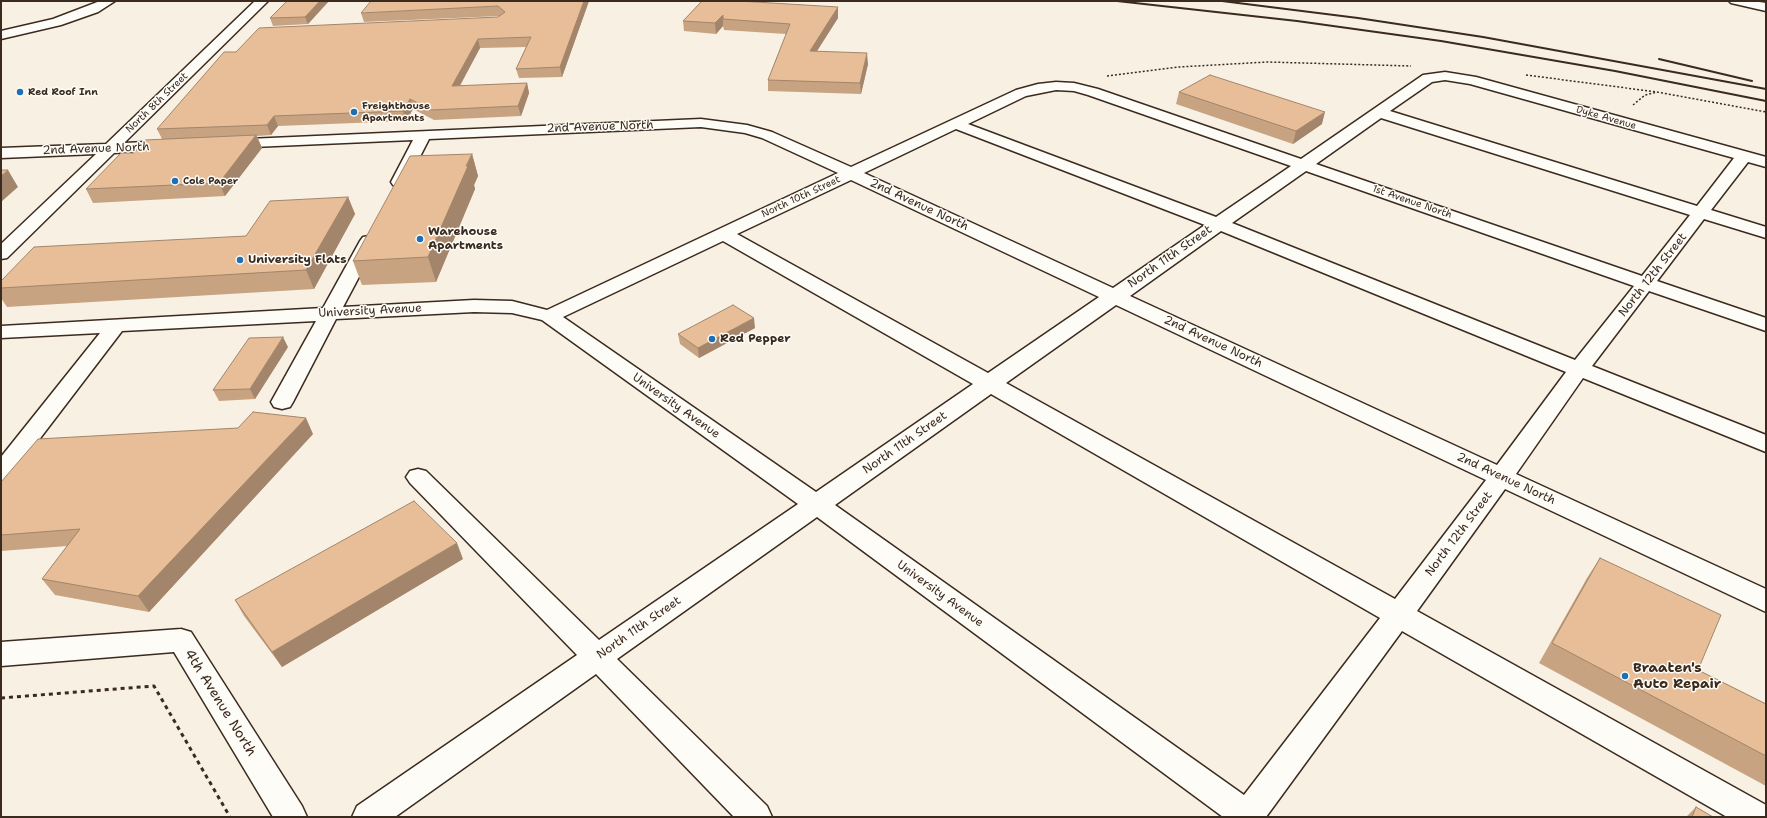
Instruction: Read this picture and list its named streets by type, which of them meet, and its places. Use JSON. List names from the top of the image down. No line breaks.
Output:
{"streets":{"street":["North 8th Street","Dyke Avenue","2nd Avenue North","North 10th Street","1st Avenue North","North 11th Street","North 12th Street","University Avenue","4th Avenue North"]},"crossings":[["North 8th Street","2nd Avenue North"],["Dyke Avenue","North 11th Street"],["Dyke Avenue","North 12th Street"],["2nd Avenue North","North 10th Street"],["2nd Avenue North","North 11th Street"],["2nd Avenue North","North 12th Street"],["North 10th Street","1st Avenue North"],["North 10th Street","University Avenue"],["1st Avenue North","North 11th Street"],["1st Avenue North","North 12th Street"],["North 11th Street","University Avenue"],["North 12th Street","University Avenue"]],"places":["Red Roof Inn","Freighthouse Apartments","Cole Paper","Warehouse Apartments","University Flats","Red Pepper","Braaten's Auto Repair"]}
